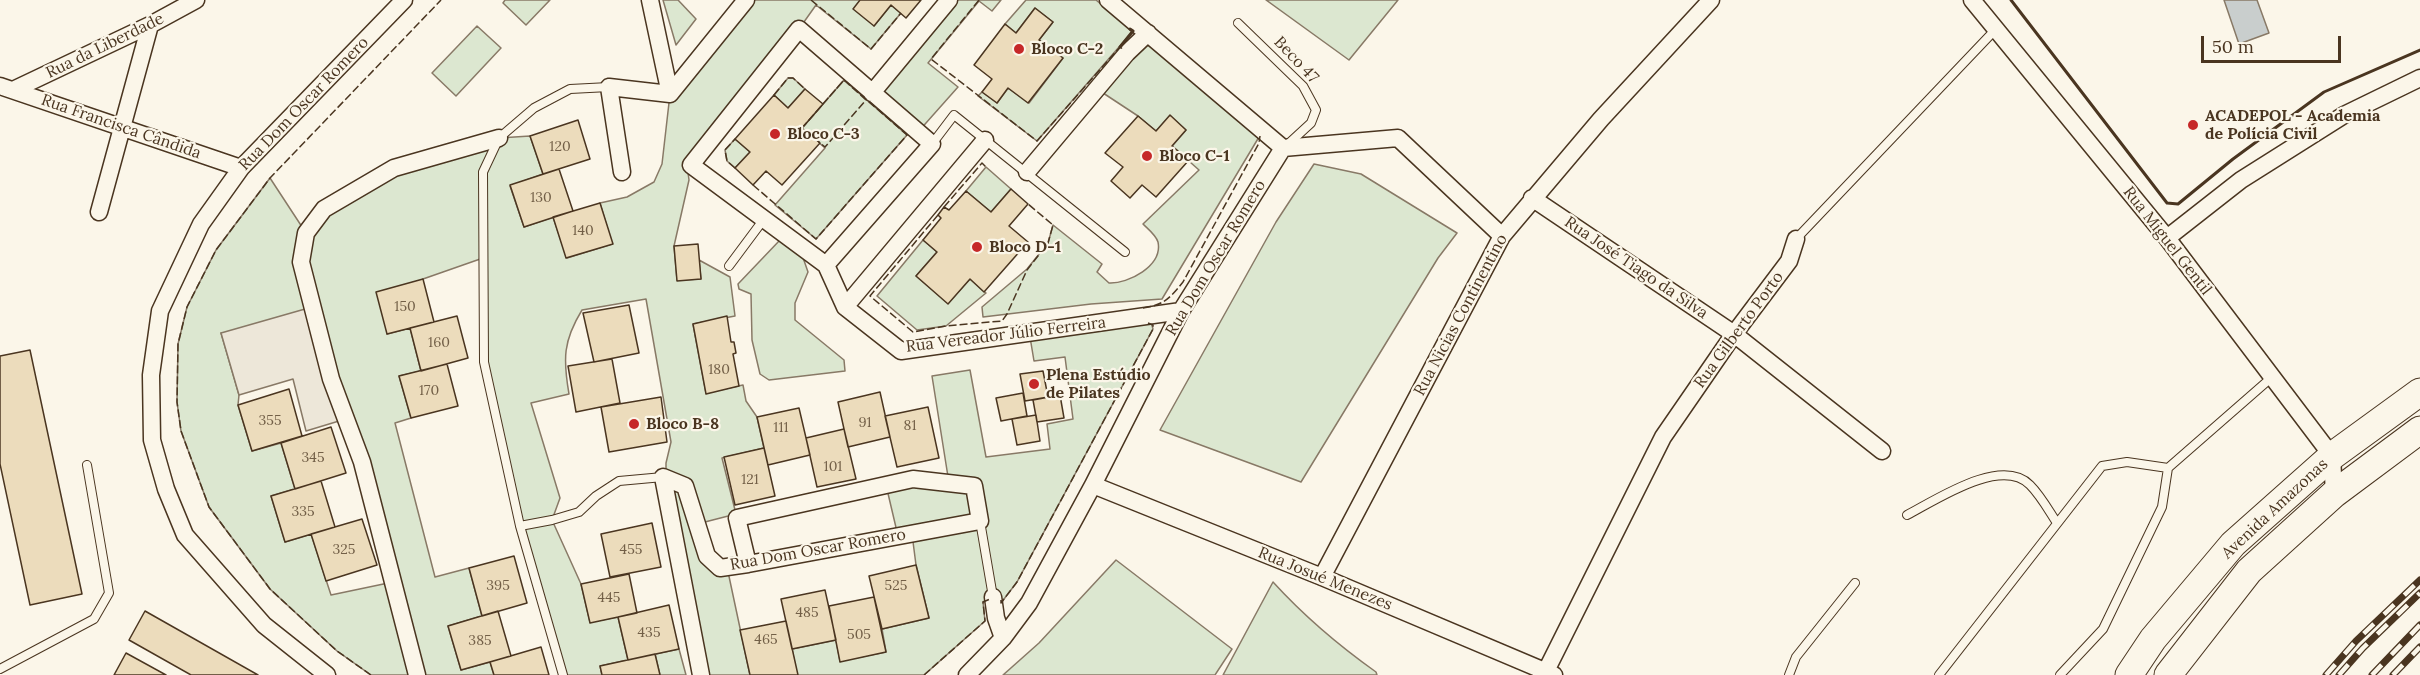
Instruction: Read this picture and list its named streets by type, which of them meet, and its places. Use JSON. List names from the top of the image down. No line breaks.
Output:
{"streets":{"main road":["Avenida Amazonas"],"street":["Rua da Liberdade","Rua Dom Oscar Romero","Rua Francisca Cândida","Rua Miguel Gentil","Rua José Tiago da Silva","Rua Nicias Continentino","Rua Gilberto Porto","Rua Vereador Júlio Ferreira","Rua Josué Menezes"],"lane":["Beco 47"]},"crossings":[["Rua da Liberdade","Rua Francisca Cândida"],["Beco 47","Rua Dom Oscar Romero"],["Rua Dom Oscar Romero","Rua Francisca Cândida"],["Rua Dom Oscar Romero","Rua Vereador Júlio Ferreira"],["Rua Dom Oscar Romero","Rua Josué Menezes"],["Rua Miguel Gentil","Rua Gilberto Porto"],["Rua Miguel Gentil","Avenida Amazonas"],["Rua José Tiago da Silva","Rua Nicias Continentino"],["Rua José Tiago da Silva","Rua Gilberto Porto"],["Rua Nicias Continentino","Rua Josué Menezes"],["Rua Gilberto Porto","Rua Josué Menezes"]],"places":["Bloco C-2","ACADEPOL - Academia de Polícia Civil","Bloco C-3","Bloco C-1","Bloco D-1","Plena Estúdio de Pilates","Bloco B-8"],"house_numbers":["120","130","140","150","160","180","170","355","91","81","111","345","101","121","335","325","455","395","525","445","485","435","505","465","385"],"scale_bar":"50 m"}
